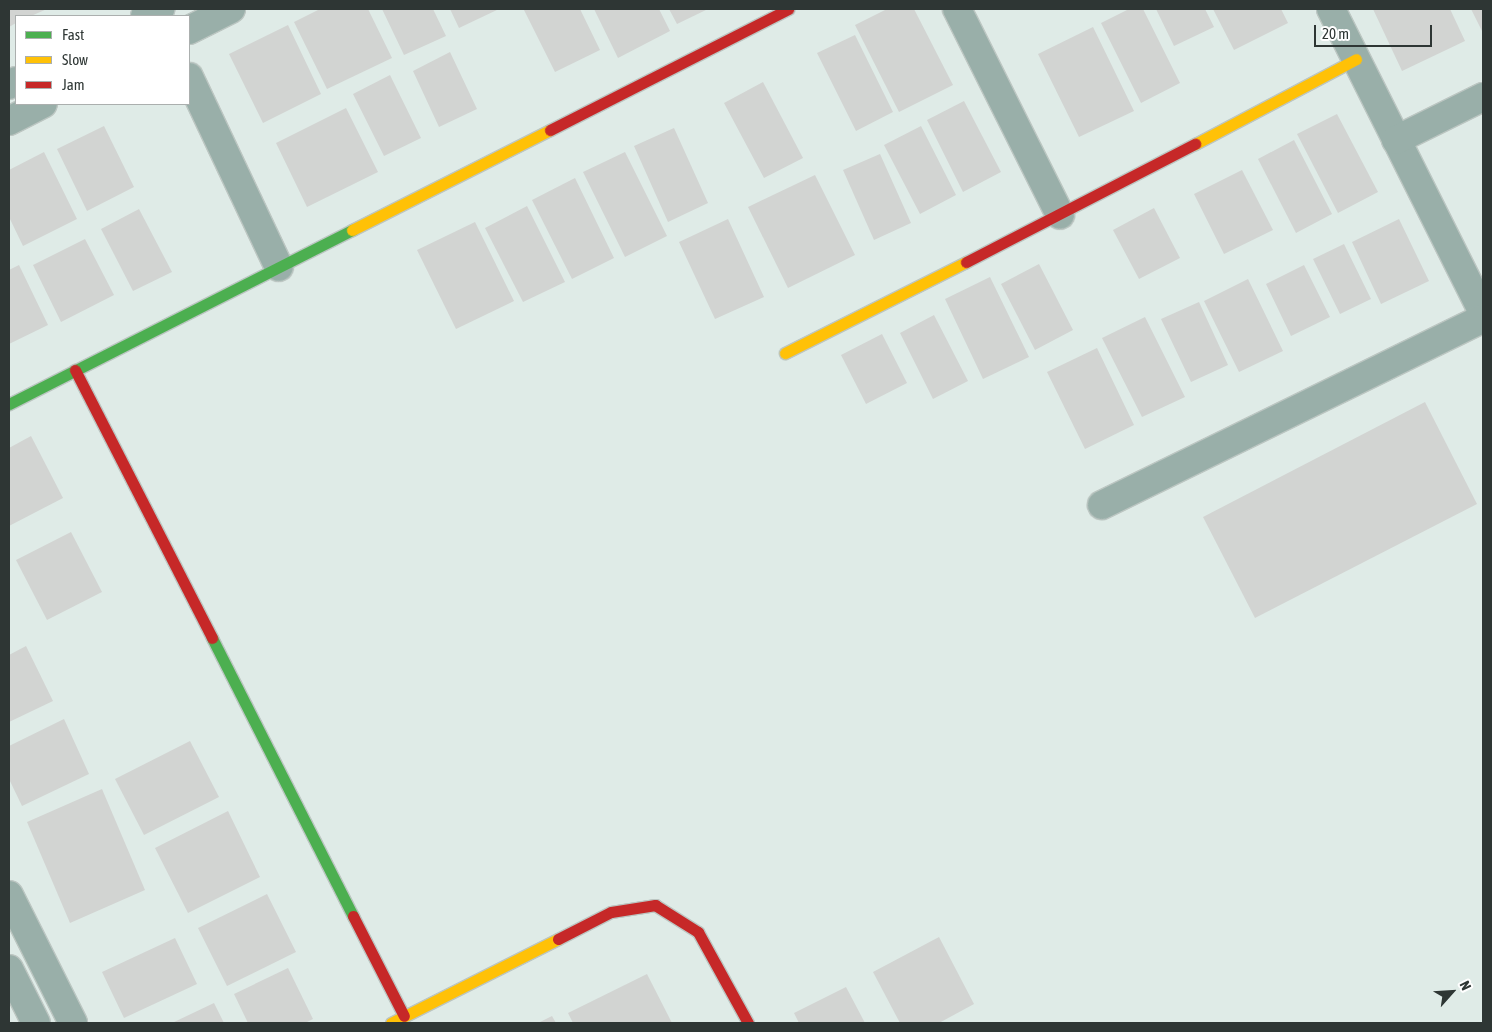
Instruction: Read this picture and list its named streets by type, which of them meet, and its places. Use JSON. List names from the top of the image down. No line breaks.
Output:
{"legend":["Fast","Slow","Jam"],"scale_bar":"20 m","north":"top right"}
